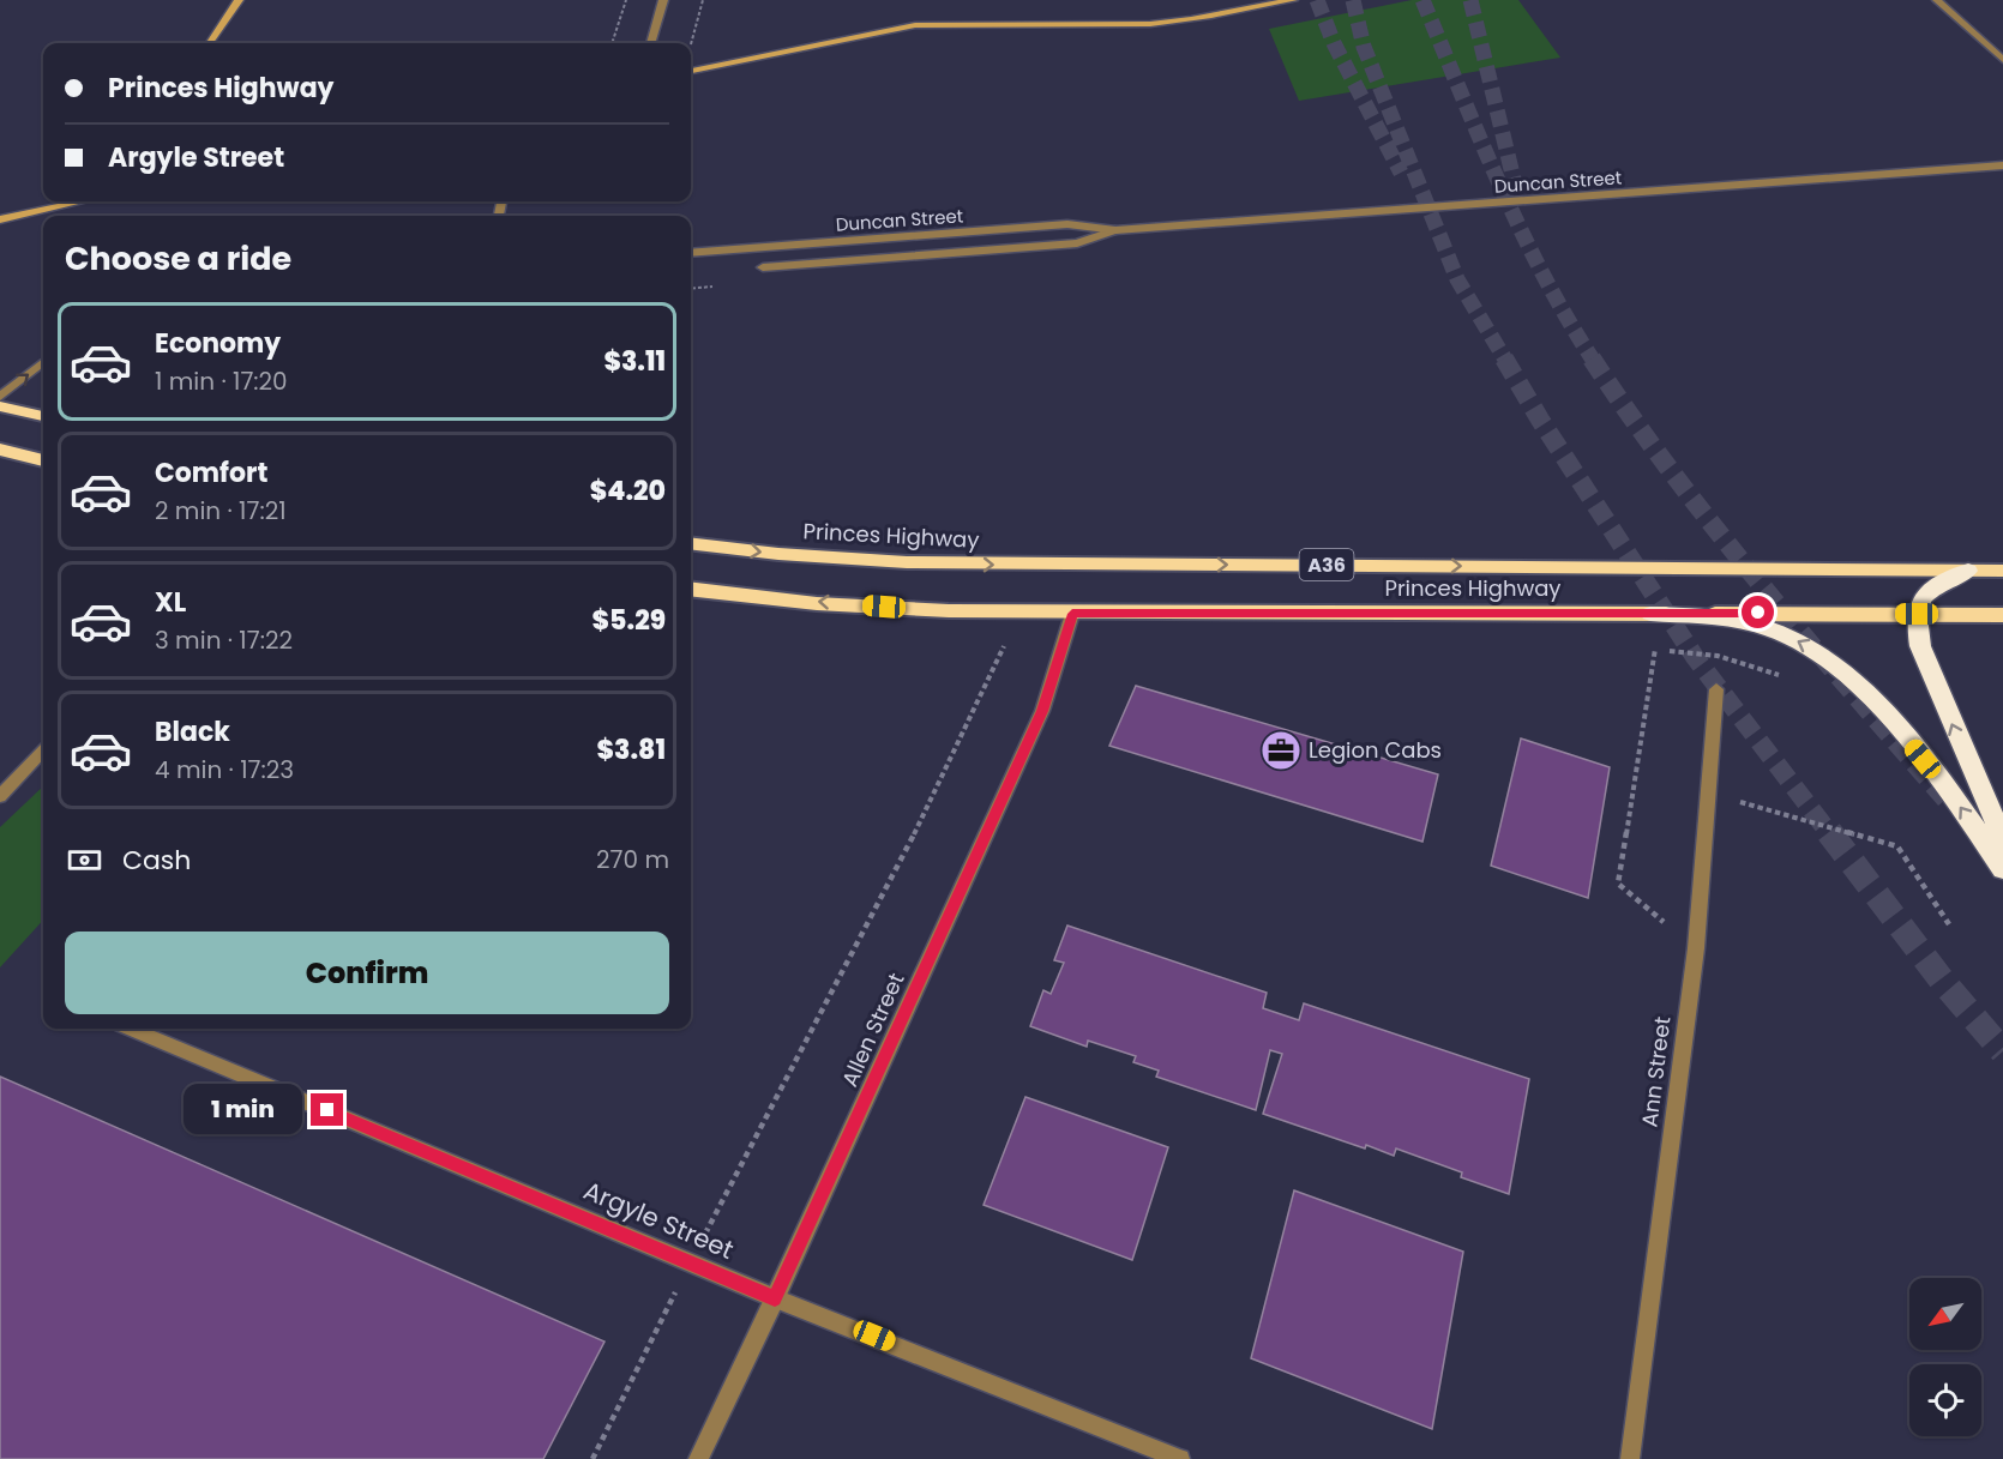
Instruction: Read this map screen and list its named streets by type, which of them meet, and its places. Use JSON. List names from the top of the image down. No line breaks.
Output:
{"streets":{"highway":["Princes Highway","A36"],"street":["Duncan Street","Allen Street","Ann Street","Argyle Street"]},"crossings":[["Princes Highway","Allen Street"],["Allen Street","Argyle Street"]],"places":{"office":["Legion Cabs"]},"north":"bottom left","page":{"banner":["Princes Highway","Argyle Street"],"heading":"Choose a ride","list":[{"name":"Economy","note":"1 min · 17:20","value":"$3.11"},{"name":"Comfort","note":"2 min · 17:21","value":"$4.20"},{"name":"XL","note":"3 min · 17:22","value":"$5.29"},{"name":"Black","note":"4 min · 17:23","value":"$3.81"}],"pay":["Cash","270 m"],"buttons":"Confirm","bubble":"1 min"}}
